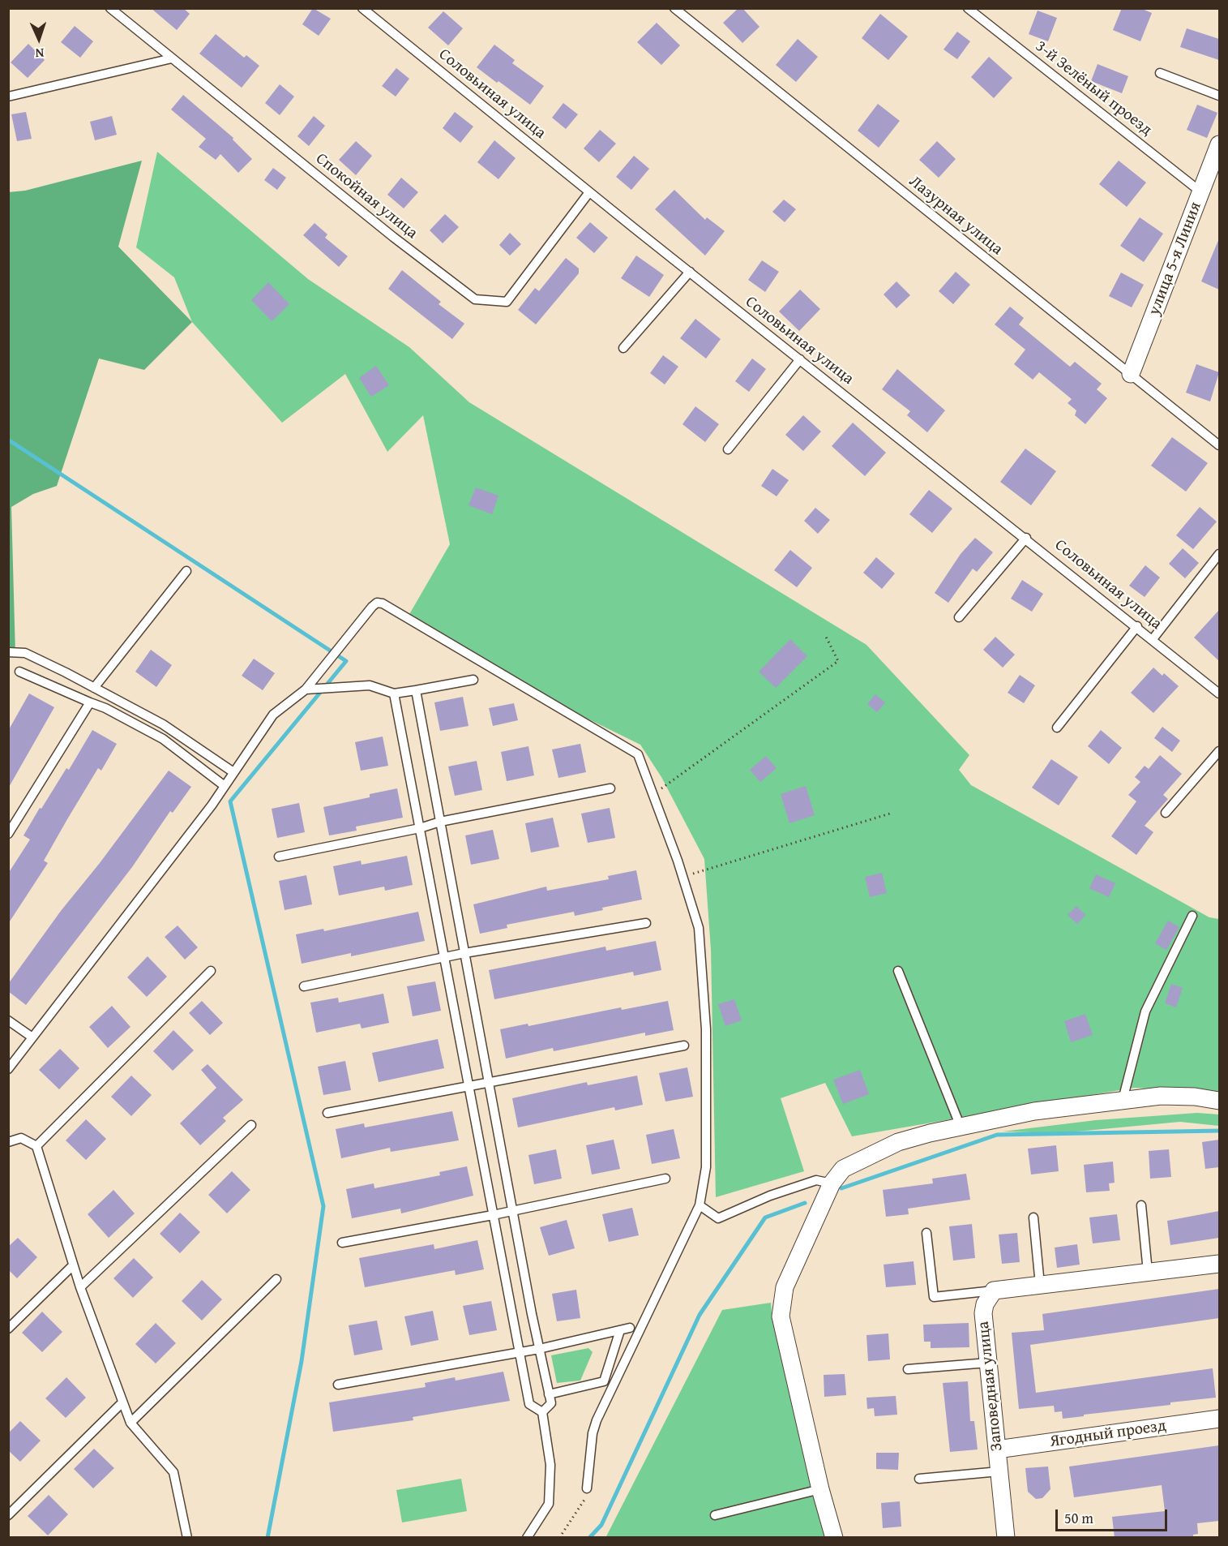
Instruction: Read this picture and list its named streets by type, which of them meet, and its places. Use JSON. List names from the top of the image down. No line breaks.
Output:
{"streets":{"street":["улица 5-я Линия","Заповедная улица","Ягодный проезд"],"lane":["3-й Зелёный проезд","Соловьиная улица","Спокойная улица","Лазурная улица"]},"crossings":[["3-й Зелёный проезд","улица 5-я Линия"],["Соловьиная улица","Спокойная улица"],["Лазурная улица","улица 5-я Линия"],["Заповедная улица","Ягодный проезд"]],"scale_bar":"50 m","north":"bottom"}
